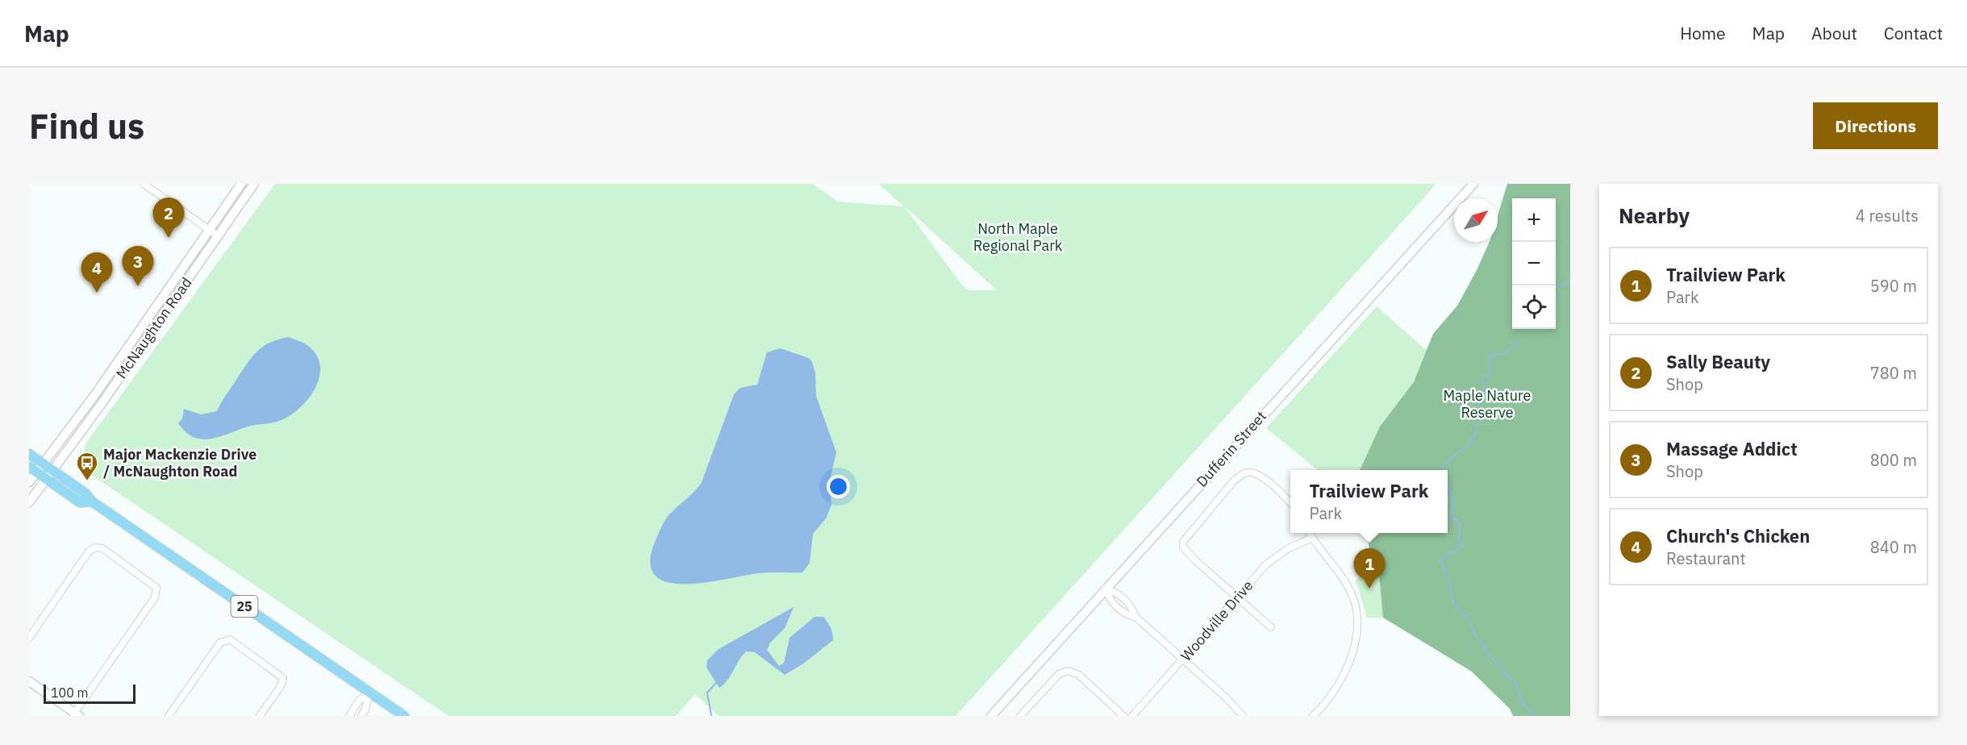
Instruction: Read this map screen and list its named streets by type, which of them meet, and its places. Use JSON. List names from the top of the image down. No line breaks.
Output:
{"streets":{"main road":["25"],"street":["McNaughton Road","Dufferin Street","Woodville Drive"]},"crossings":[["McNaughton Road","25"]],"parks":["North Maple Regional Park","Maple Nature Reserve"],"places":{"bus stop":["Major Mackenzie Drive / McNaughton Road"]},"scale_bar":"100 m","north":"top right","page":{"header":"Map","nav":["Home","Map","About","Contact"],"buttons":"Directions","title":"Find us","heading":["Nearby","4 results"],"pins":["2","3","4","1"],"map_buttons":["+","−"],"list":[{"mark":"1","name":"Trailview Park","note":"Park","value":"590 m"},{"mark":"2","name":"Sally Beauty","note":"Shop","value":"780 m"},{"mark":"3","name":"Massage Addict","note":"Shop","value":"800 m"},{"mark":"4","name":"Church's Chicken","note":"Restaurant","value":"840 m"}],"popup":["Trailview Park","Park"],"scale":"100 m"}}
